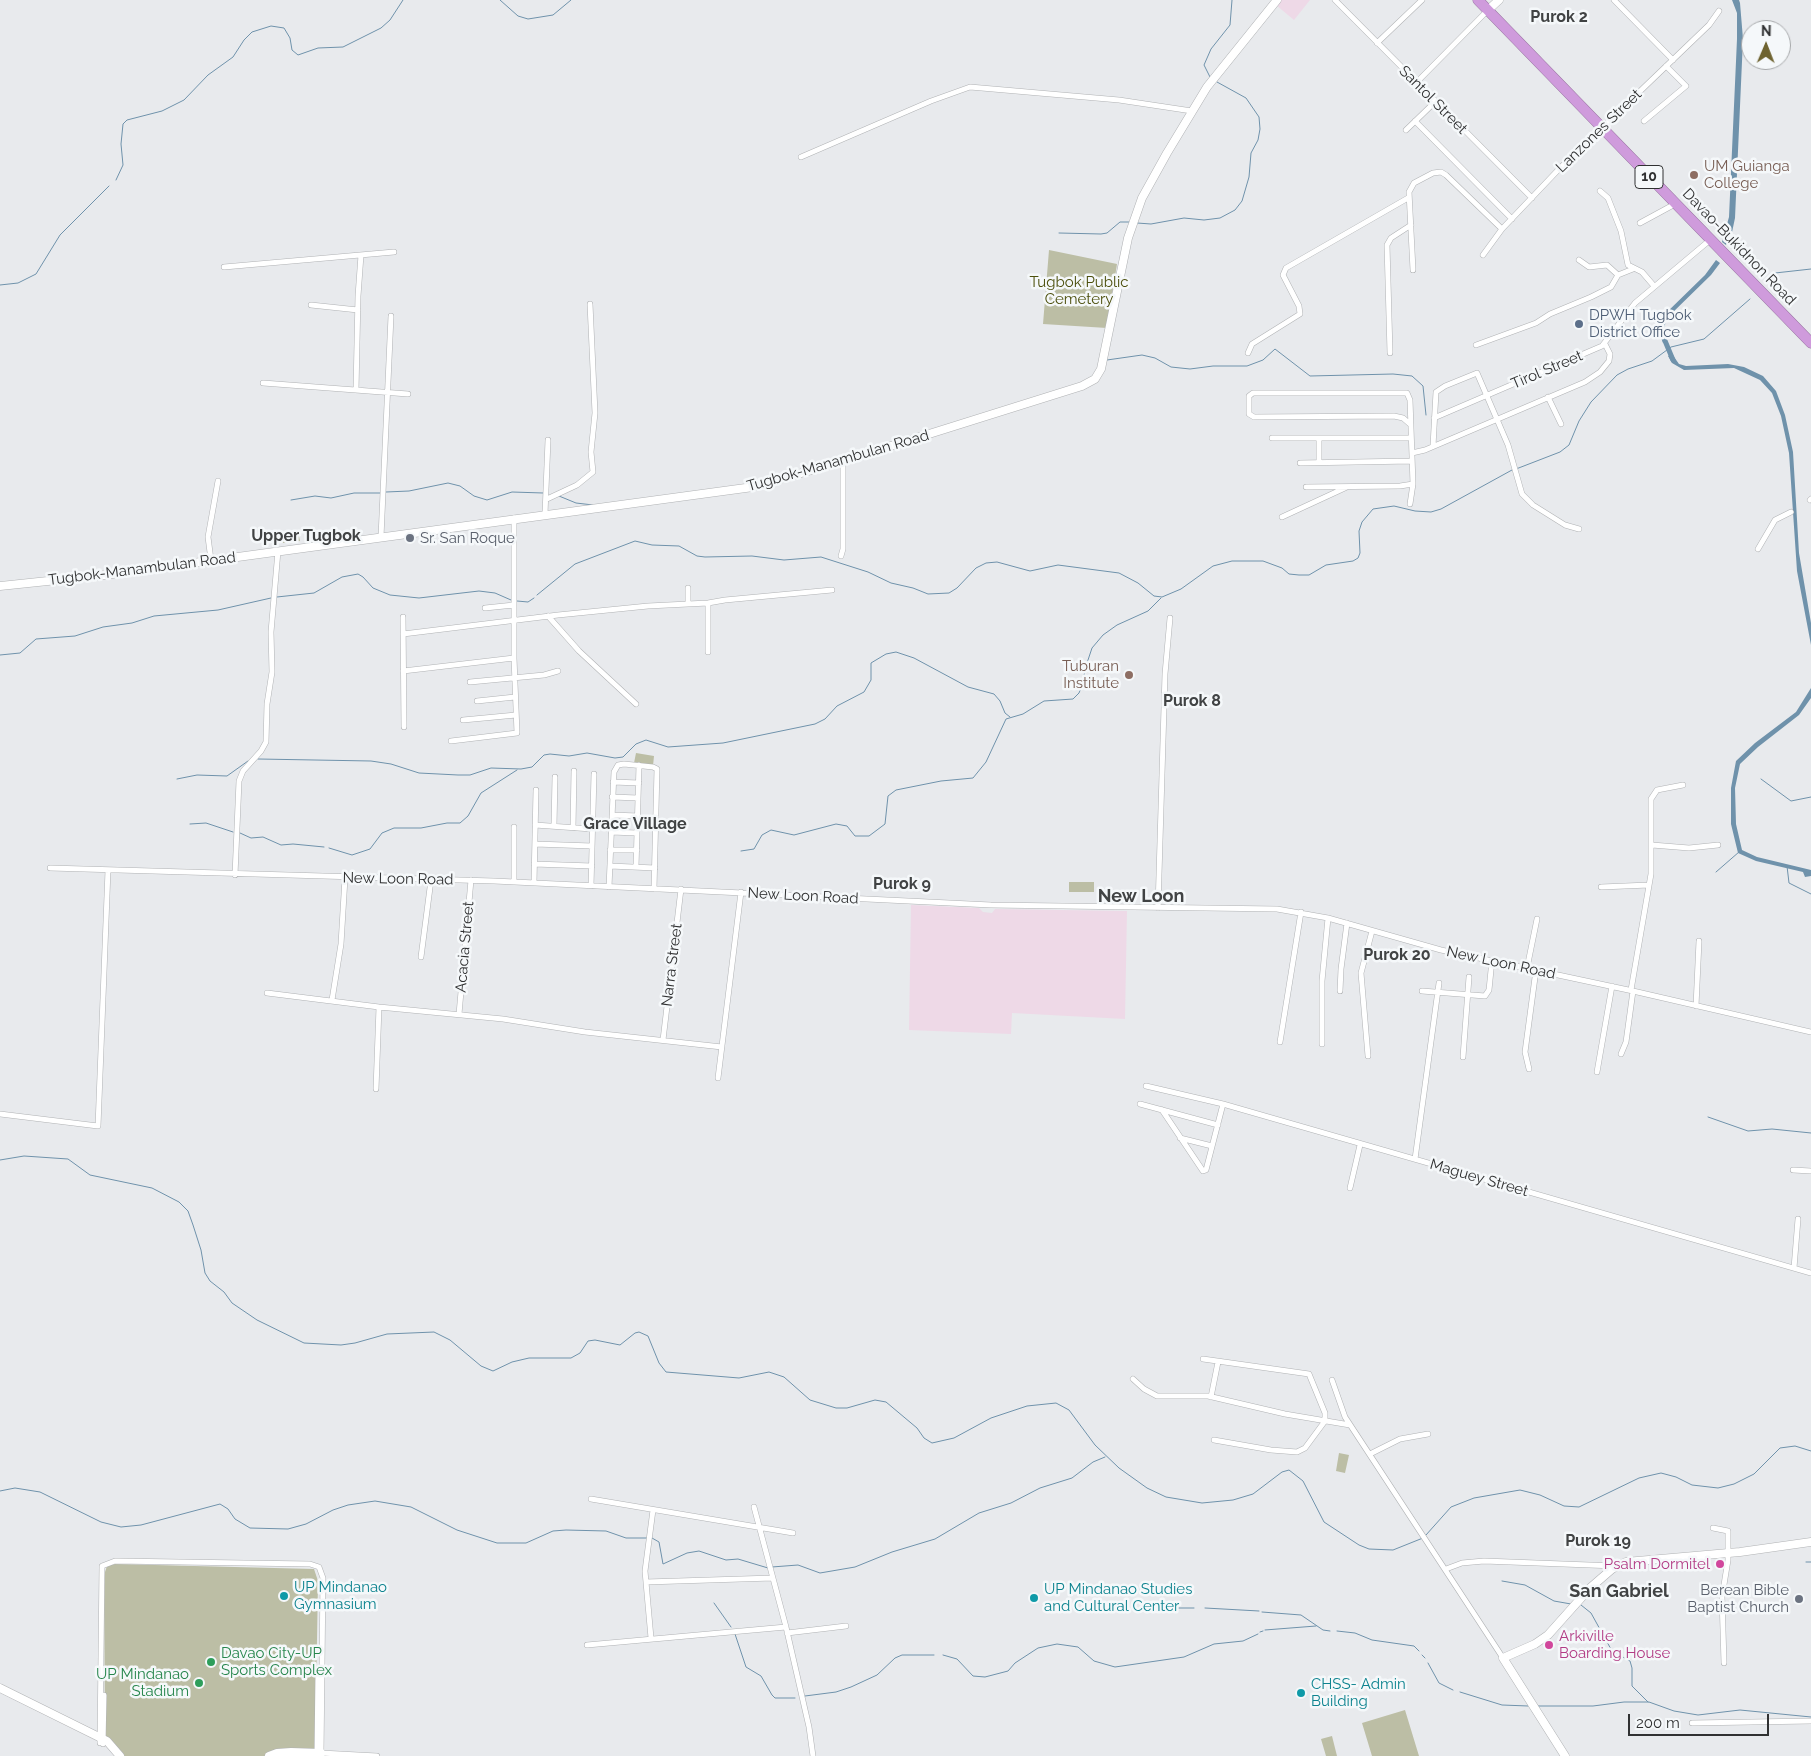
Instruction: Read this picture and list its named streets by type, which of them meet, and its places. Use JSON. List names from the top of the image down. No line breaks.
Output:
{"streets":{"highway":["10","Davao-Bukidnon Road"],"street":["Santol Street","Lanzones Street","Tirol Street","Tugbok-Manambulan Road","New Loon Road","Acacia Street","Narra Street","Maguey Street"]},"crossings":[["Santol Street","Lanzones Street"],["Lanzones Street","Davao-Bukidnon Road"],["New Loon Road","Acacia Street"],["New Loon Road","Narra Street"]],"districts":["Purok 2","Upper Tugbok","Purok 8","Grace Village","Purok 9","New Loon","Purok 20","Purok 19","San Gabriel"],"parks":["Tugbok Public Cemetery"],"places":["UM Guianga College","DPWH Tugbok District Office","Sr. San Roque","Tuburan Institute","Psalm Dormitel","UP Mindanao Gymnasium","UP Mindanao Studies and Cultural Center","Berean Bible Baptist Church","Arkiville Boarding House","Davao City-UP Sports Complex","UP Mindanao Stadium","CHSS- Admin Building"],"scale_bar":"200 m","north":"top"}
